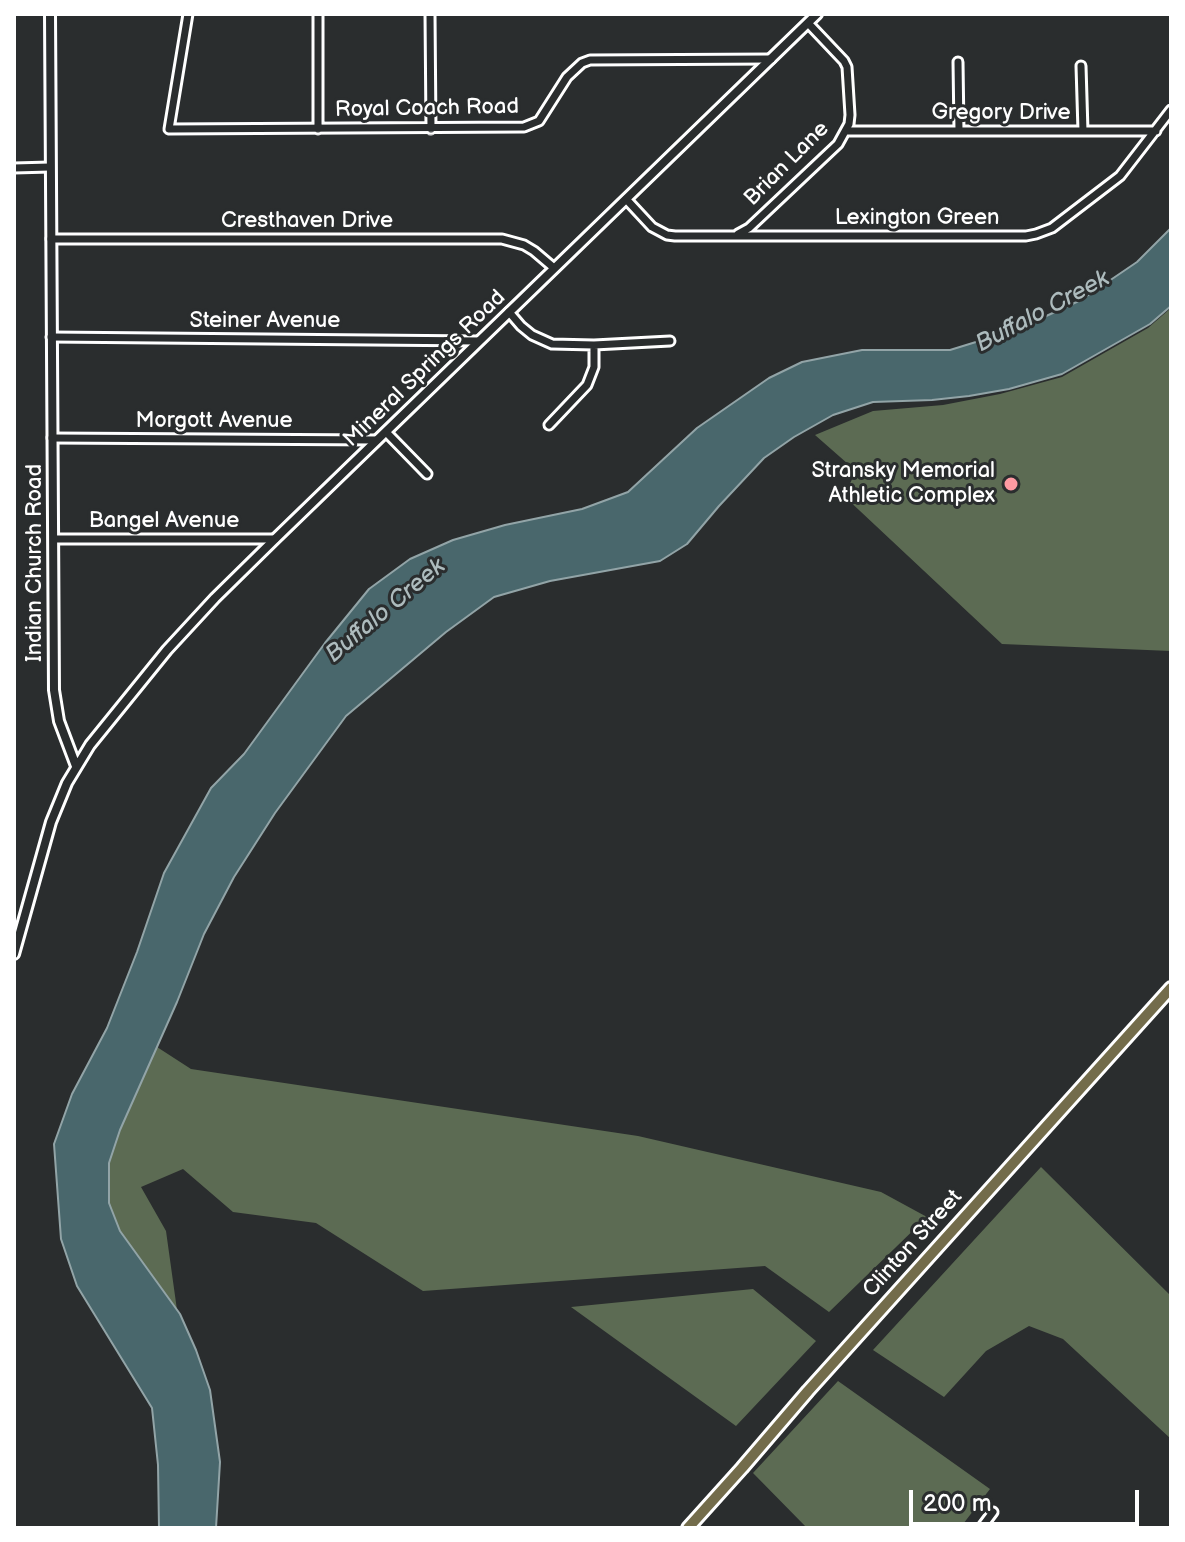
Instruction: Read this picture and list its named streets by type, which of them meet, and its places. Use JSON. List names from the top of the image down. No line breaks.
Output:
{"streets":{"main road":["Clinton Street"],"street":["Royal Coach Road","Gregory Drive","Brian Lane","Lexington Green","Cresthaven Drive","Steiner Avenue","Mineral Springs Road","Morgott Avenue","Bangel Avenue","Indian Church Road"]},"crossings":[["Royal Coach Road","Mineral Springs Road"],["Gregory Drive","Brian Lane"],["Gregory Drive","Lexington Green"],["Brian Lane","Lexington Green"],["Brian Lane","Mineral Springs Road"],["Lexington Green","Mineral Springs Road"],["Cresthaven Drive","Mineral Springs Road"],["Cresthaven Drive","Indian Church Road"],["Steiner Avenue","Mineral Springs Road"],["Steiner Avenue","Indian Church Road"],["Mineral Springs Road","Morgott Avenue"],["Mineral Springs Road","Bangel Avenue"],["Mineral Springs Road","Indian Church Road"],["Morgott Avenue","Indian Church Road"],["Bangel Avenue","Indian Church Road"]],"water":["Buffalo Creek"],"places":["Stransky Memorial Athletic Complex"],"scale_bar":"200 m"}
